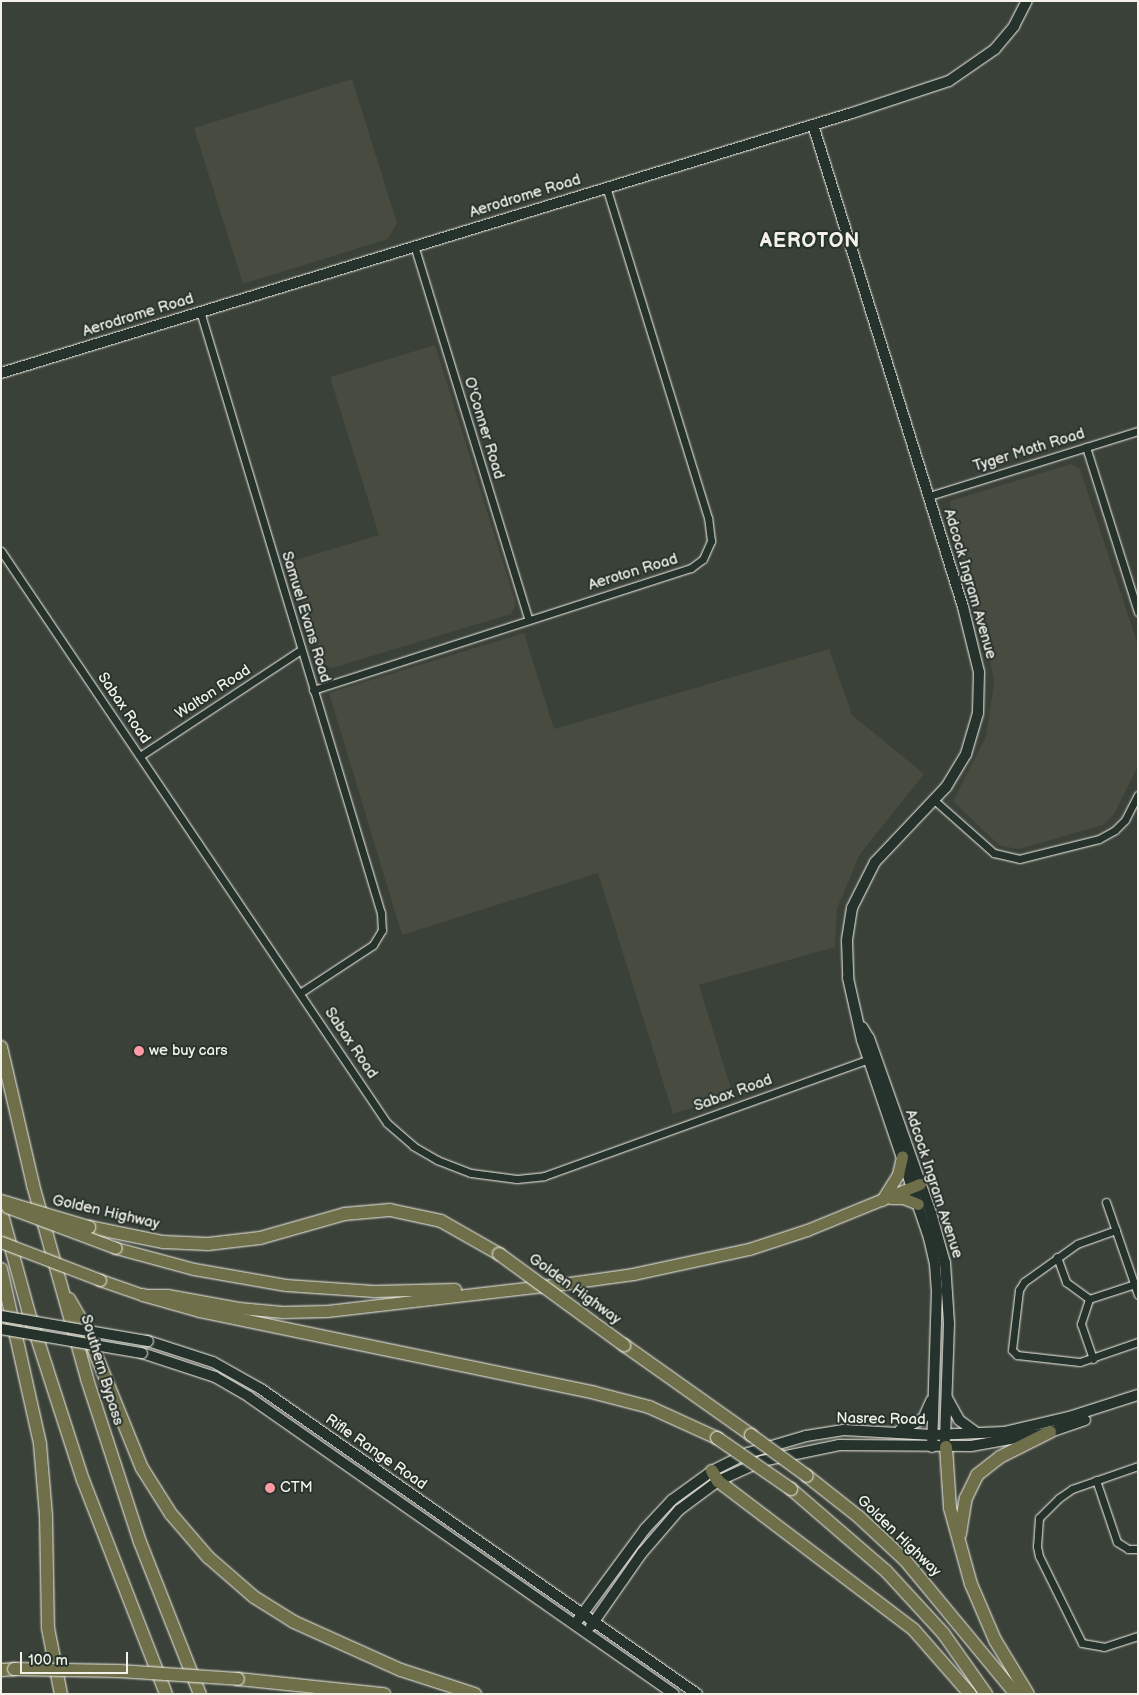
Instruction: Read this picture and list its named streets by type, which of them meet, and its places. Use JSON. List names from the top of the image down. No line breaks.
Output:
{"streets":{"highway":["Golden Highway","Southern Bypass"],"main road":["Aerodrome Road","Adcock Ingram Avenue","Nasrec Road","Rifle Range Road"],"street":["O'Conner Road","Tyger Moth Road","Aeroton Road","Samuel Evans Road","Walton Road","Sabax Road"]},"crossings":[["Aerodrome Road","O'Conner Road"],["Aerodrome Road","Aeroton Road"],["Aerodrome Road","Adcock Ingram Avenue"],["Aerodrome Road","Samuel Evans Road"],["O'Conner Road","Aeroton Road"],["Tyger Moth Road","Adcock Ingram Avenue"],["Aeroton Road","Samuel Evans Road"],["Adcock Ingram Avenue","Sabax Road"],["Adcock Ingram Avenue","Nasrec Road"],["Samuel Evans Road","Walton Road"],["Samuel Evans Road","Sabax Road"],["Walton Road","Sabax Road"],["Nasrec Road","Rifle Range Road"]],"districts":["AEROTON"],"places":["we buy cars","CTM"],"scale_bar":"100 m"}
